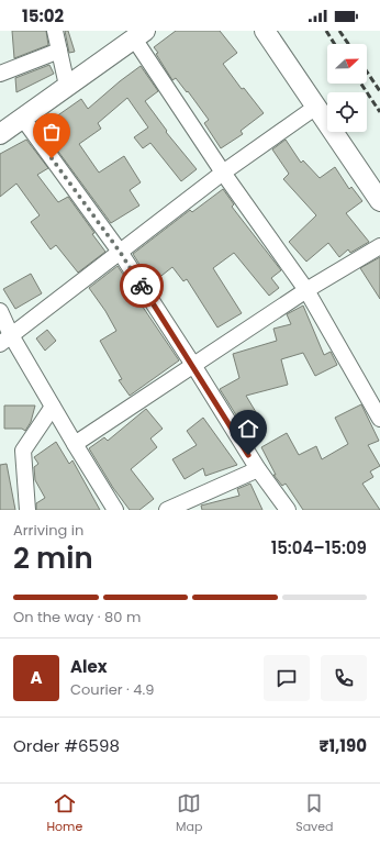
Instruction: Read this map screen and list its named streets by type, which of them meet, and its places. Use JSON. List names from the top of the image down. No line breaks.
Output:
{"north":"right","page":{"status":"15:02","heading":["2 min","Arriving in","15:04–15:09"],"panel":["Alex","Courier · 4.9","Order #6598","₹1,190"],"bar":"On the way · 80 m","round":"A","tabs":["Home","Map","Saved"]}}
